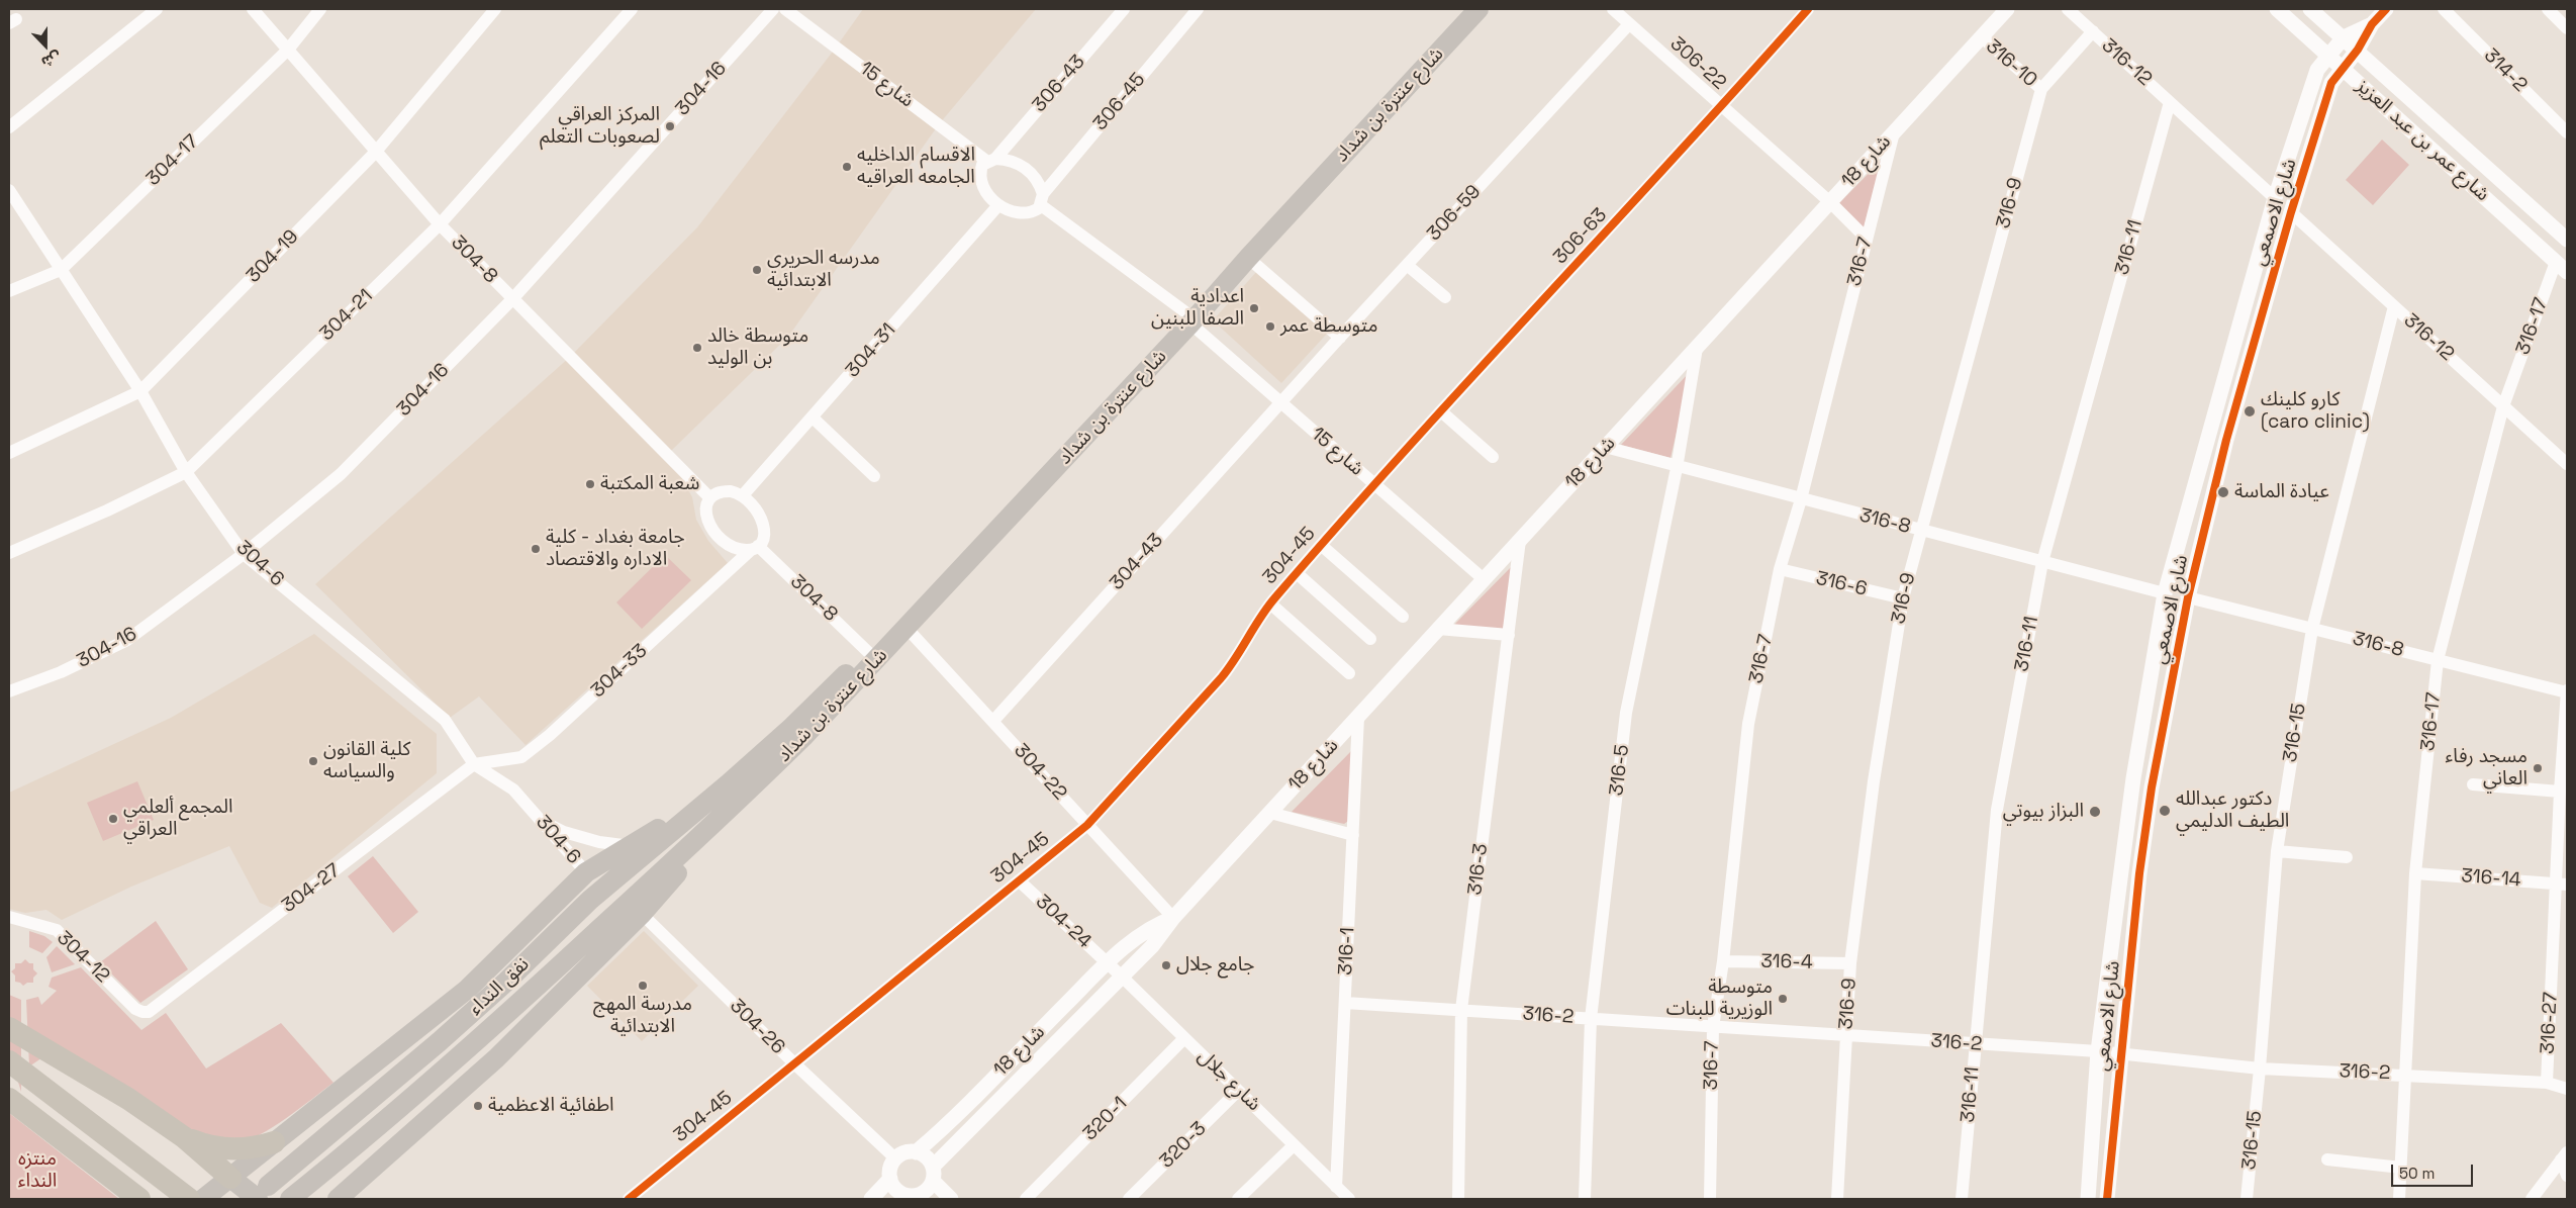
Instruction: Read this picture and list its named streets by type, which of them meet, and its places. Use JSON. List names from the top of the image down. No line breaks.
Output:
{"streets":{"main road":["شارع عنترة بن شداد","نفق النداء"],"street":["316-12","306-22","316-10","314-2","306-43","شارع 15","304-16","306-45","شارع عمر بن عبد العزيز","304-17","شارع 18","316-9","شارع الاصمعي","306-59","306-63","316-11","304-19","304-8","316-7","304-21","316-17","304-31","316-8","304-45","304-43","304-6","316-6","304-33","316-15","316-5","304-22","316-3","316-14","304-27","304-24","316-1","304-12","316-4","316-2","316-27","304-26","شارع جلال","320-1","320-3"]},"crossings":[["316-12","316-9"],["316-12","شارع الاصمعي"],["316-12","316-11"],["316-12","316-17"],["316-12","316-15"],["306-22","شارع 18"],["306-22","306-59"],["306-22","306-63"],["306-22","316-7"],["316-10","شارع 18"],["316-10","316-9"],["306-43","شارع 15"],["306-43","306-45"],["306-43","304-31"],["شارع 15","306-45"],["شارع 15","شارع عنترة بن شداد"],["شارع 15","شارع 18"],["شارع 15","306-59"],["شارع 15","306-63"],["شارع 15","304-31"],["شارع 15","304-45"],["شارع 15","304-43"],["304-16","304-8"],["304-16","304-6"],["306-45","304-31"],["شارع عنترة بن شداد","304-8"],["شارع عنترة بن شداد","304-22"],["شارع عنترة بن شداد","نفق النداء"],["شارع عمر بن عبد العزيز","شارع الاصمعي"],["شارع عمر بن عبد العزيز","316-17"],["304-17","304-8"],["304-17","304-6"],["شارع 18","316-7"],["شارع 18","316-8"],["شارع 18","316-5"],["شارع 18","304-22"],["شارع 18","316-3"],["شارع 18","304-24"],["شارع 18","316-1"],["شارع 18","304-26"],["شارع 18","شارع جلال"],["316-9","316-8"],["316-9","316-6"],["316-9","316-4"],["316-9","316-2"],["شارع الاصمعي","316-8"],["شارع الاصمعي","316-2"],["306-59","304-43"],["306-63","304-45"],["316-11","316-8"],["316-11","316-2"],["304-19","304-8"],["304-19","304-6"],["304-8","304-21"],["304-8","304-31"],["304-8","304-33"],["316-7","316-8"],["316-7","316-6"],["316-7","316-4"],["316-7","316-2"],["304-21","304-6"],["316-17","316-8"],["316-17","316-14"],["316-17","316-2"],["304-31","304-33"],["316-8","316-15"],["316-8","316-5"],["316-8","316-27"],["304-45","304-22"],["304-45","304-24"],["304-45","304-26"],["304-43","304-22"],["304-6","304-33"],["304-6","304-27"],["304-33","304-27"],["316-15","316-2"],["316-5","316-2"],["316-3","316-2"],["316-14","316-27"],["304-27","304-12"],["304-24","شارع جلال"],["316-1","316-2"],["316-1","شارع جلال"],["316-2","316-27"],["شارع جلال","320-1"],["شارع جلال","320-3"]],"parks":["منتزه النداء"],"places":["المركز العراقي لصعوبات التعلم","الاقسام الداخليه الجامعه العراقيه","مدرسه الحريري الابتدائيه","اعدادية الصفا للبنين","متوسطة عمر","متوسطة خالد بن الوليد","كارو كلينك (caro clinic)","شعبة المكتبة","عيادة الماسة","جامعة بغداد - كلية الاداره والاقتصاد","كلية القانون والسياسه","مسجد رفاء العاني","دكتور عبدالله الطيف الدليمي","البزاز بيوتي","المجمع ألعلمي العراقي","جامع جلال","مدرسة المهج الابتدائية","متوسطة الوزيرية للبنات","اطفائية الاعظمية"],"scale_bar":"50 m","north":"bottom"}
